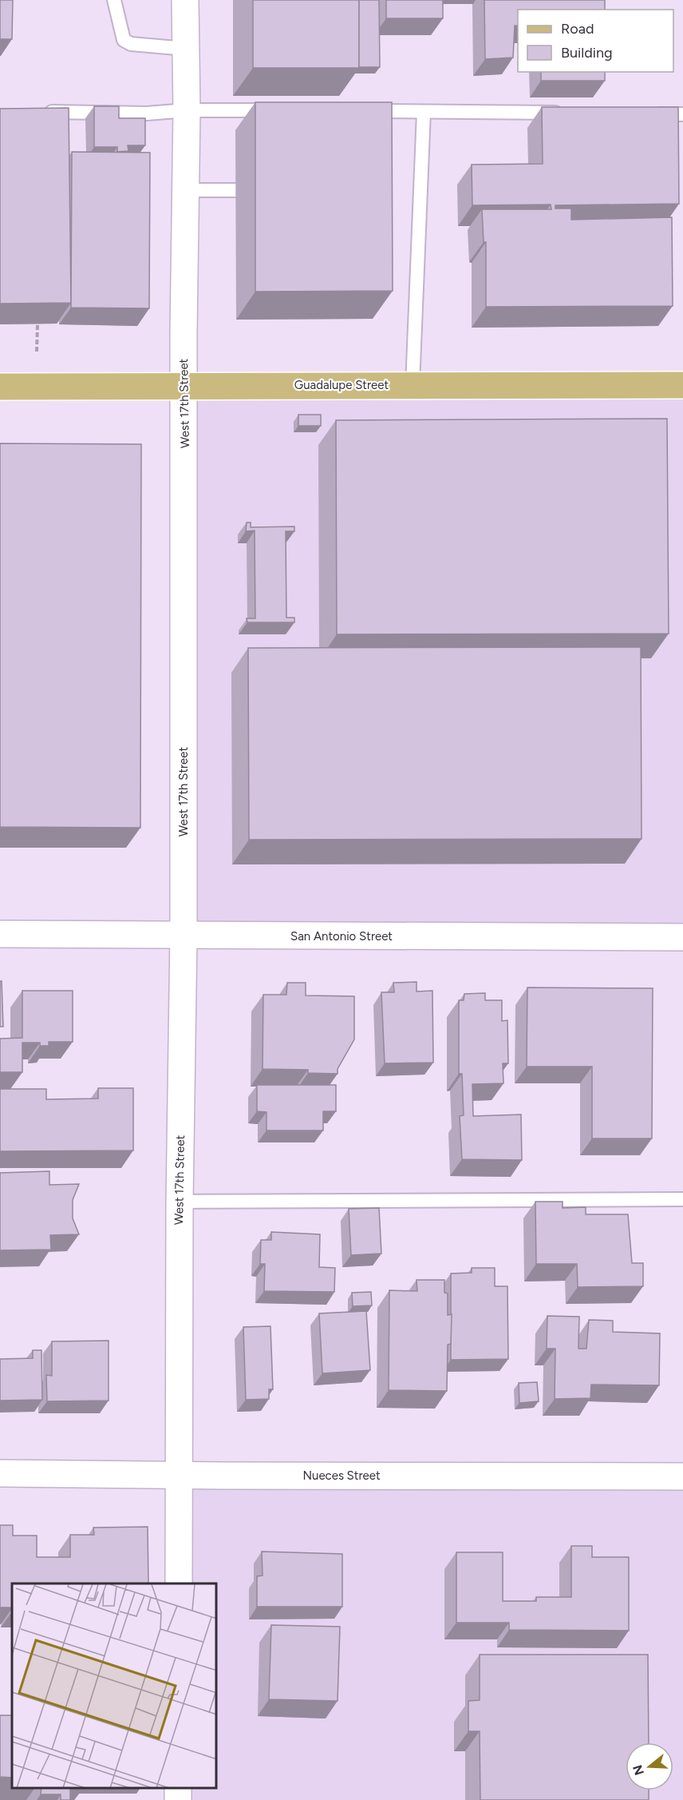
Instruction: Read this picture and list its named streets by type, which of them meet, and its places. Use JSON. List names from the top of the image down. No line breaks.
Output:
{"streets":{"main road":["Guadalupe Street"],"street":["West 17th Street","San Antonio Street","Nueces Street"]},"crossings":[["Guadalupe Street","West 17th Street"],["West 17th Street","San Antonio Street"],["West 17th Street","Nueces Street"]],"legend":["Road","Building"],"north":"left"}
